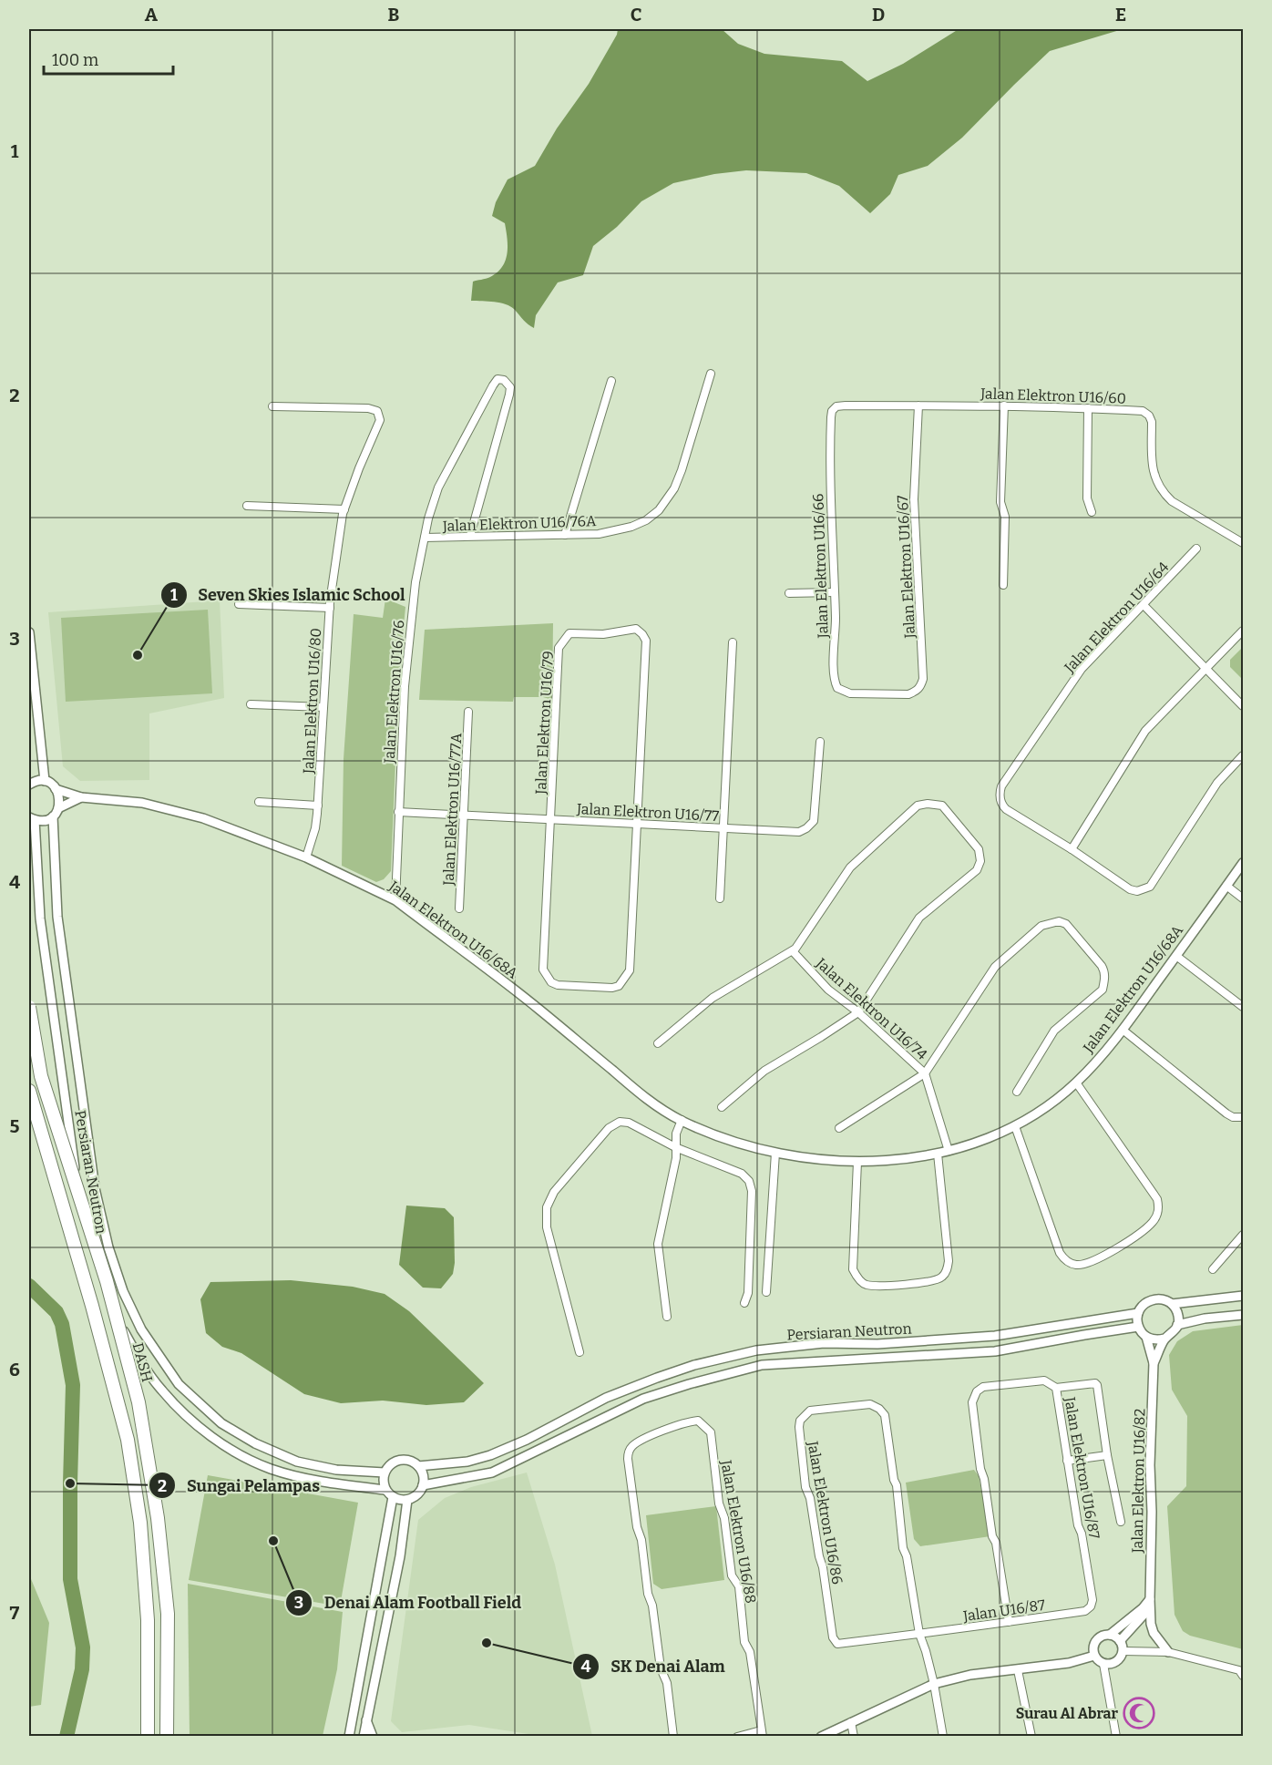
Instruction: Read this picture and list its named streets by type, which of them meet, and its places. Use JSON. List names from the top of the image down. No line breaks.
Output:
{"streets":{"highway":["DASH"],"street":["Jalan Elektron U16/60","Jalan Elektron U16/76A","Jalan Elektron U16/66","Jalan Elektron U16/67","Jalan Elektron U16/64","Jalan Elektron U16/76","Jalan Elektron U16/80","Jalan Elektron U16/79","Jalan Elektron U16/77A","Jalan Elektron U16/77","Jalan Elektron U16/68A","Jalan Elektron U16/74","Persiaran Neutron","Jalan Elektron U16/87","Jalan Elektron U16/82","Jalan Elektron U16/86","Jalan Elektron U16/88","Jalan U16/87"]},"crossings":[["Jalan Elektron U16/60","Jalan Elektron U16/66"],["Jalan Elektron U16/60","Jalan Elektron U16/67"],["Jalan Elektron U16/76A","Jalan Elektron U16/76"],["Jalan Elektron U16/66","Jalan Elektron U16/67"],["Jalan Elektron U16/76","Jalan Elektron U16/77"],["Jalan Elektron U16/76","Jalan Elektron U16/68A"],["Jalan Elektron U16/80","Jalan Elektron U16/68A"],["Jalan Elektron U16/79","Jalan Elektron U16/77"],["Jalan Elektron U16/77A","Jalan Elektron U16/77"],["Jalan Elektron U16/68A","Jalan Elektron U16/74"],["Jalan Elektron U16/87","Jalan U16/87"],["Jalan Elektron U16/86","Jalan U16/87"]],"places":{"other":["Seven Skies Islamic School","Sungai Pelampas","Denai Alam Football Field","SK Denai Alam"],"mosque":["Surau Al Abrar"]},"scale_bar":"100 m","grid":{"columns":["A","B","C","D","E"],"rows":["1","2","3","4","5","6","7"]}}
